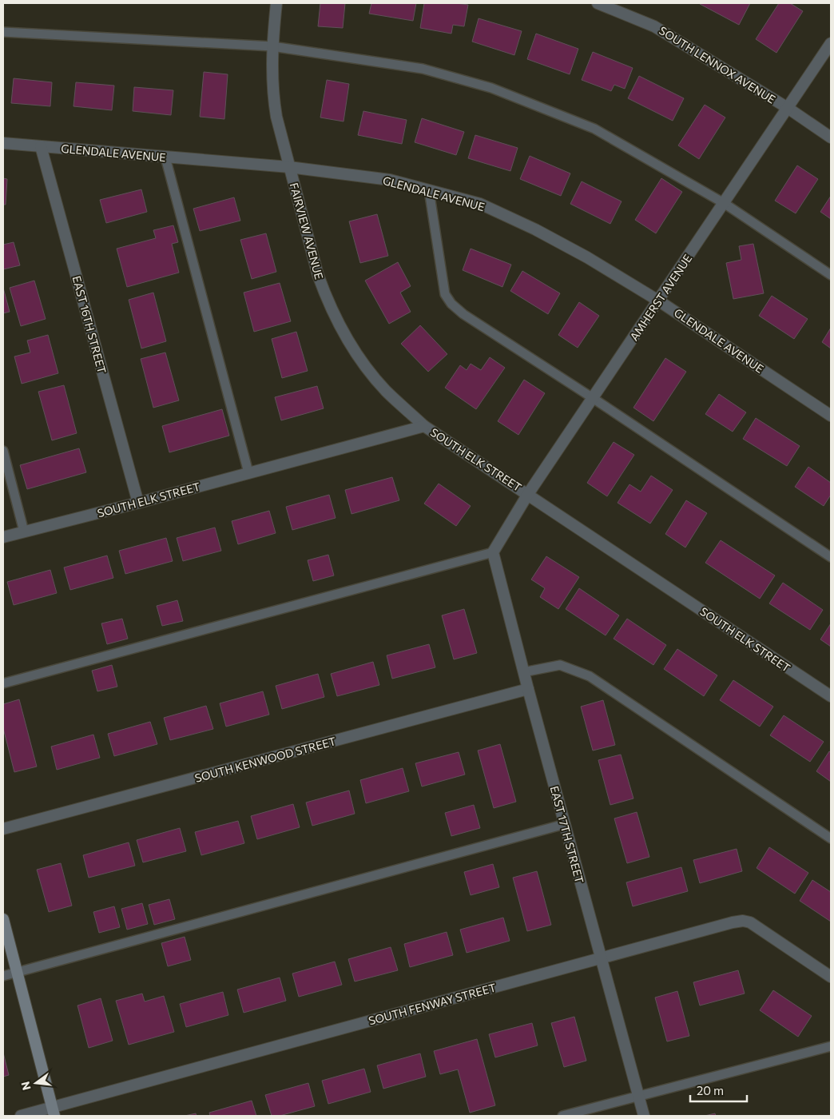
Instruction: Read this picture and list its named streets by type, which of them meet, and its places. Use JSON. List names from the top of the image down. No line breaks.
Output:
{"streets":{"street":["SOUTH LENNOX AVENUE","GLENDALE AVENUE","FAIRVIEW AVENUE","AMHERST AVENUE","EAST 16TH STREET","SOUTH ELK STREET","SOUTH KENWOOD STREET","EAST 17TH STREET","SOUTH FENWAY STREET"]},"crossings":[["SOUTH LENNOX AVENUE","AMHERST AVENUE"],["GLENDALE AVENUE","FAIRVIEW AVENUE"],["GLENDALE AVENUE","AMHERST AVENUE"],["GLENDALE AVENUE","EAST 16TH STREET"],["FAIRVIEW AVENUE","SOUTH ELK STREET"],["AMHERST AVENUE","SOUTH ELK STREET"],["AMHERST AVENUE","EAST 17TH STREET"],["EAST 16TH STREET","SOUTH ELK STREET"],["SOUTH KENWOOD STREET","EAST 17TH STREET"],["EAST 17TH STREET","SOUTH FENWAY STREET"]],"scale_bar":"20 m","north":"left"}
